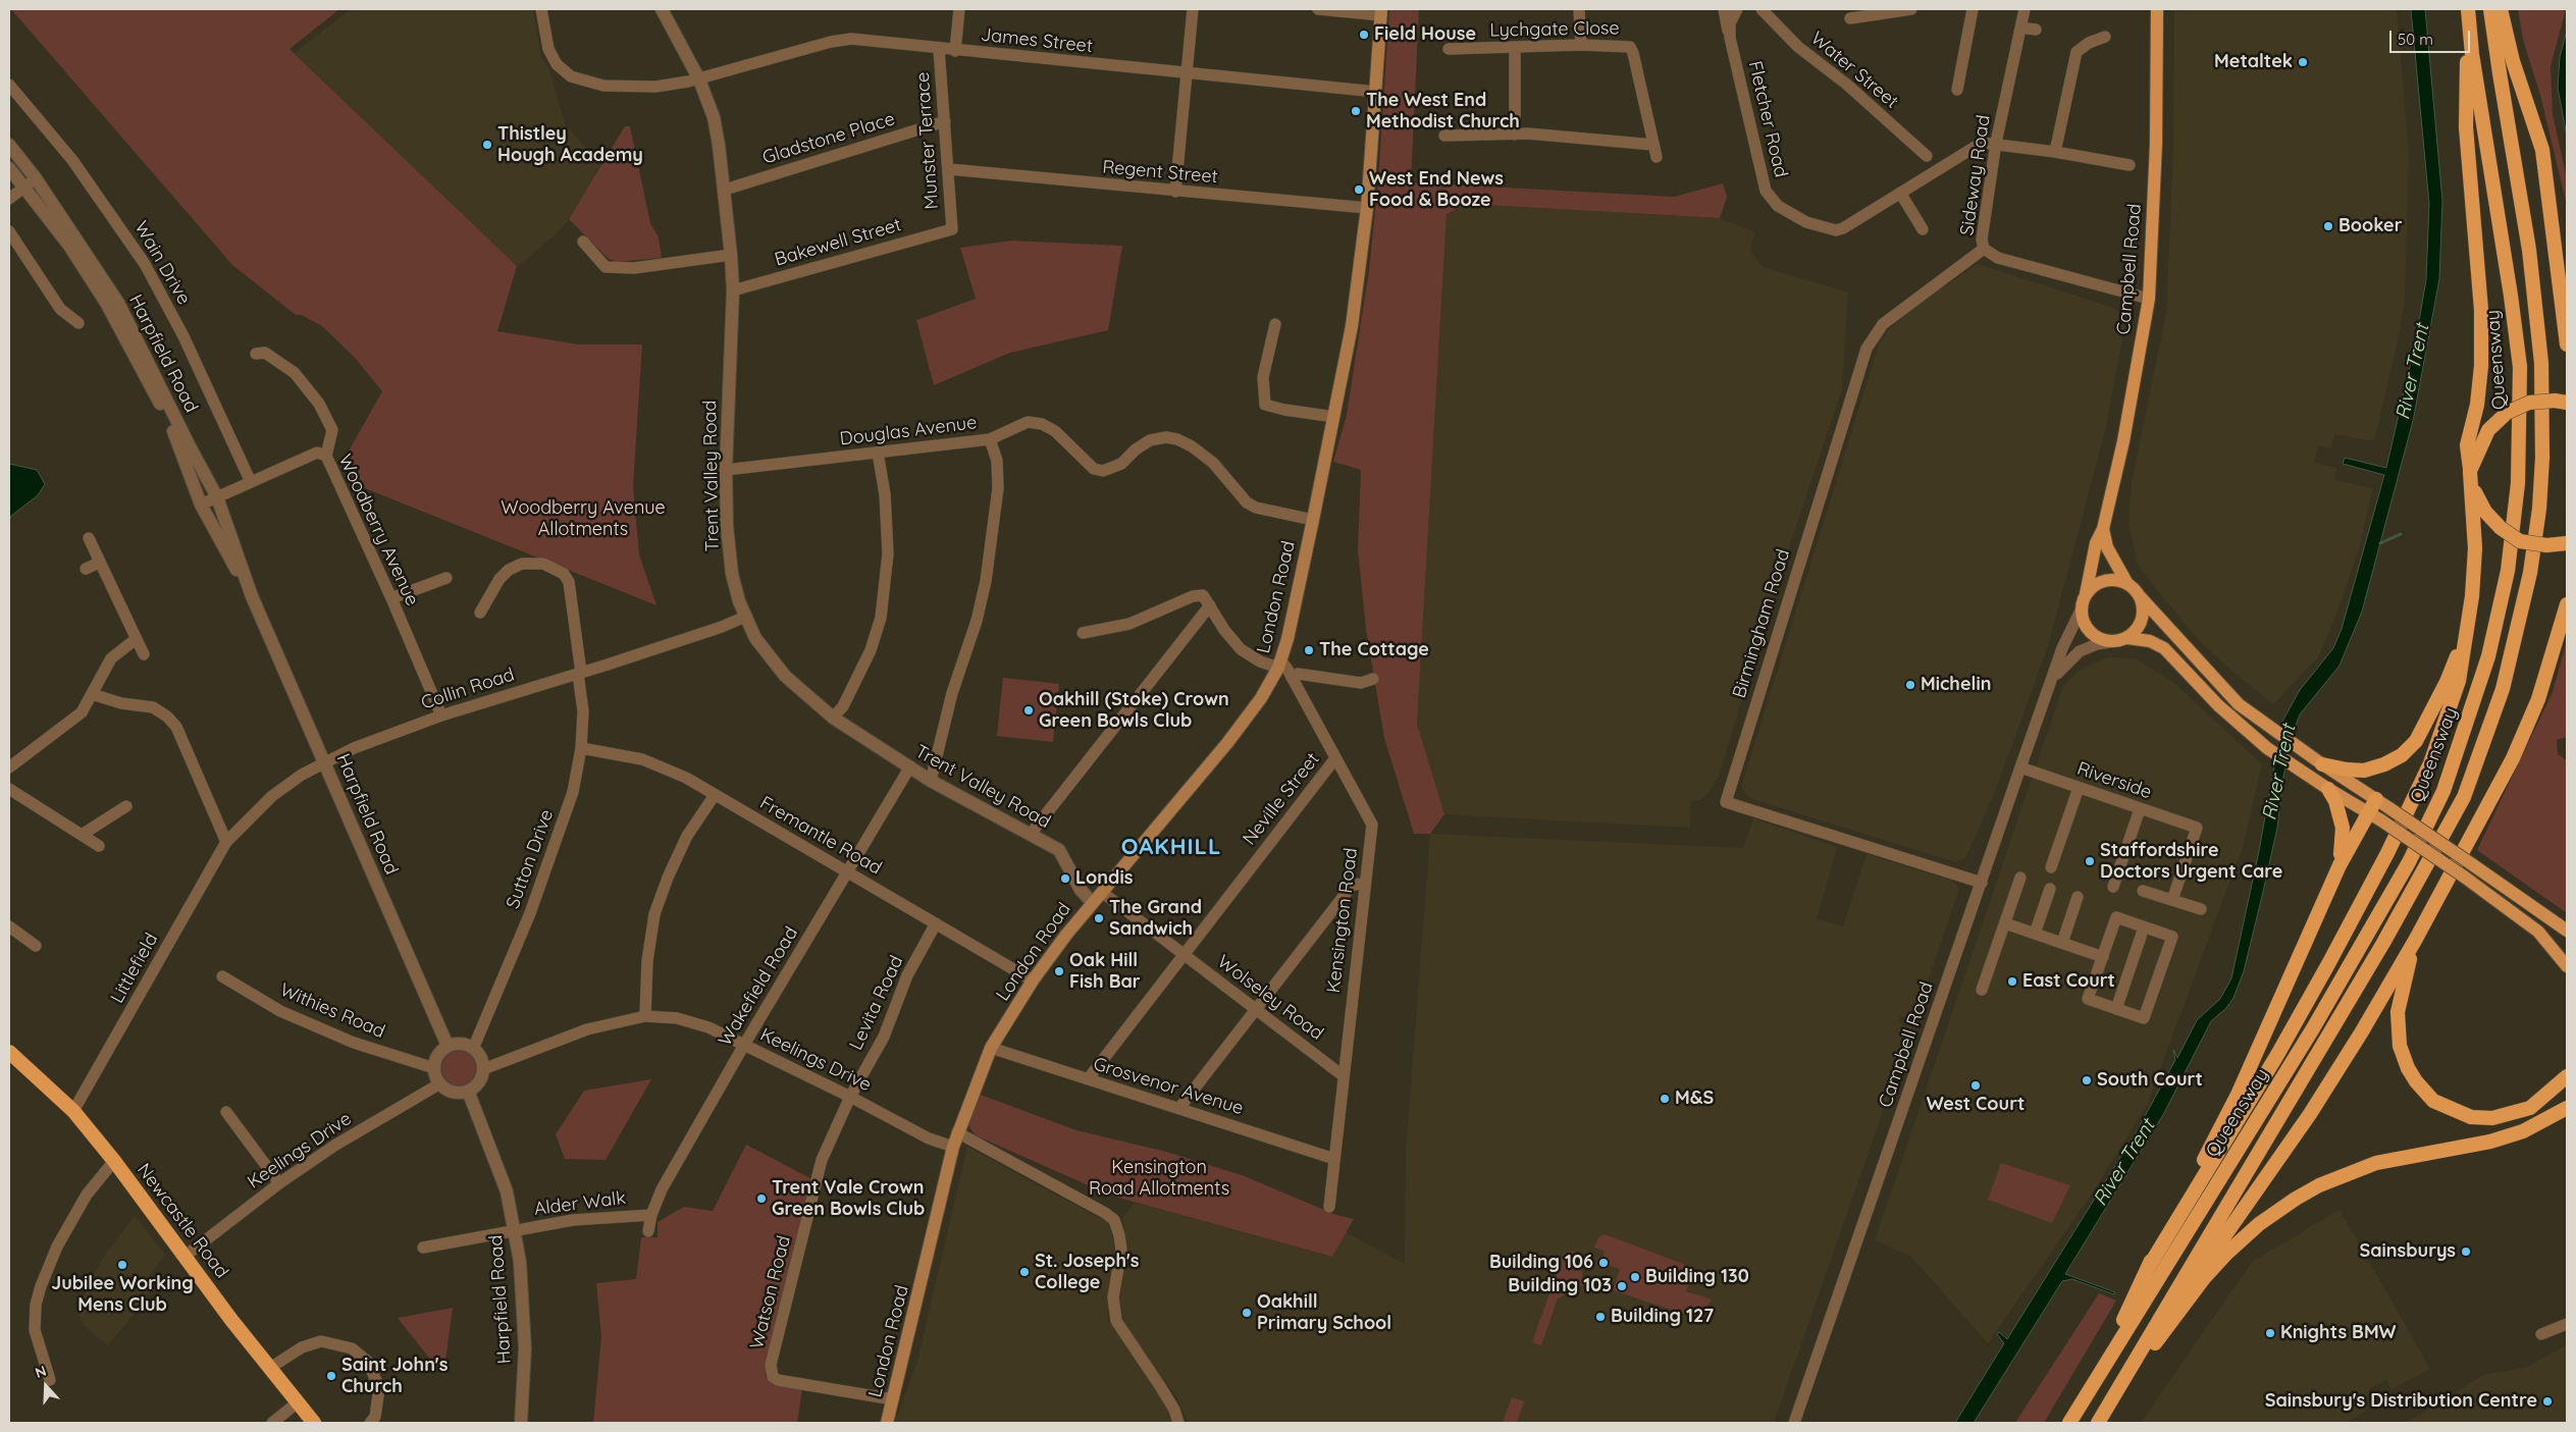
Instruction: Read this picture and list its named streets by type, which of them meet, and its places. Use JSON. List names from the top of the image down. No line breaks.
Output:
{"streets":{"highway":["Queensway","Newcastle Road"],"main road":["Campbell Road","London Road"],"street":["Lychgate Close","James Street","Water Street","Fletcher Road","Gladstone Place","Munster Terrace","Regent Street","Sideway Road","Bakewell Street","Wain Drive","Harpfield Road","Douglas Avenue","Trent Valley Road","Woodberry Avenue","Birmingham Road","Collin Road","Riverside","Neville Street","Fremantle Road","Sutton Drive","Kensington Road","Littlefield","Wakefield Road","Wolseley Road","Levita Road","Withies Road","Keelings Drive","Grosvenor Avenue","Alder Walk","Watson Road"]},"crossings":[["James Street","Munster Terrace"],["James Street","Trent Valley Road"],["James Street","London Road"],["Gladstone Place","Munster Terrace"],["Gladstone Place","Trent Valley Road"],["Munster Terrace","Regent Street"],["Munster Terrace","Bakewell Street"],["Regent Street","London Road"],["Sideway Road","Campbell Road"],["Sideway Road","Birmingham Road"],["Bakewell Street","Trent Valley Road"],["Wain Drive","Woodberry Avenue"],["Campbell Road","Birmingham Road"],["Campbell Road","Riverside"],["Harpfield Road","Woodberry Avenue"],["Harpfield Road","Collin Road"],["Harpfield Road","Sutton Drive"],["Harpfield Road","Withies Road"],["Harpfield Road","Keelings Drive"],["Harpfield Road","Alder Walk"],["Douglas Avenue","Trent Valley Road"],["Trent Valley Road","London Road"],["Trent Valley Road","Collin Road"],["Trent Valley Road","Wakefield Road"],["Woodberry Avenue","Collin Road"],["London Road","Fremantle Road"],["London Road","Kensington Road"],["London Road","Wolseley Road"],["London Road","Keelings Drive"],["London Road","Grosvenor Avenue"],["London Road","Watson Road"],["Collin Road","Sutton Drive"],["Collin Road","Littlefield"],["Neville Street","Kensington Road"],["Neville Street","Wolseley Road"],["Neville Street","Grosvenor Avenue"],["Fremantle Road","Sutton Drive"],["Fremantle Road","Wakefield Road"],["Fremantle Road","Levita Road"],["Sutton Drive","Withies Road"],["Sutton Drive","Keelings Drive"],["Kensington Road","Wolseley Road"],["Kensington Road","Grosvenor Avenue"],["Littlefield","Newcastle Road"],["Wakefield Road","Keelings Drive"],["Wakefield Road","Alder Walk"],["Levita Road","Keelings Drive"],["Levita Road","Watson Road"],["Withies Road","Keelings Drive"],["Keelings Drive","Newcastle Road"],["Keelings Drive","Watson Road"]],"districts":["OAKHILL"],"water":["River Trent"],"parks":["Woodberry Avenue Allotments","Kensington Road Allotments"],"places":["Field House","Metaltek","The West End Methodist Church","Thistley Hough Academy","West End News Food & Booze","Booker","The Cottage","Michelin","Oakhill (Stoke) Crown Green Bowls Club","Staffordshire Doctors Urgent Care","Londis","The Grand Sandwich","Oak Hill Fish Bar","East Court","South Court","West Court","M&S","Trent Vale Crown Green Bowls Club","Sainsburys","Building 106","Jubilee Working Mens Club","St. Joseph's College","Building 130","Building 103","Oakhill Primary School","Building 127","Knights BMW","Saint John's Church","Sainsbury's Distribution Centre"],"scale_bar":"50 m","north":"top"}
